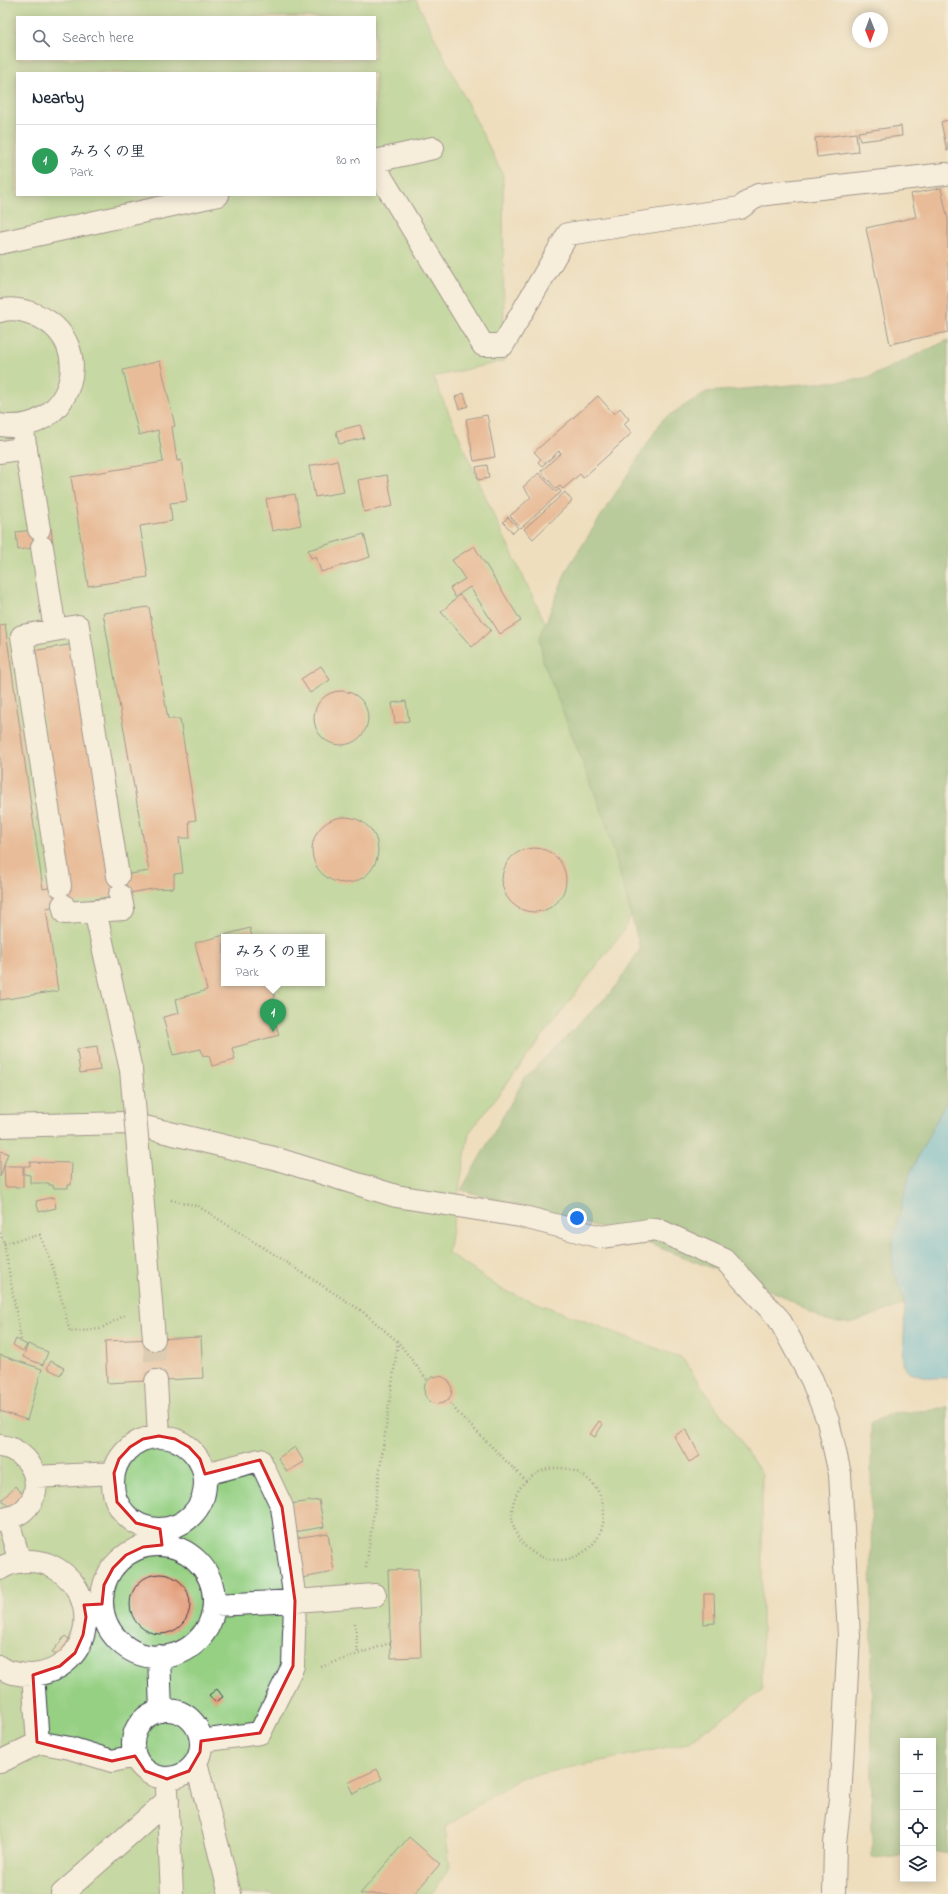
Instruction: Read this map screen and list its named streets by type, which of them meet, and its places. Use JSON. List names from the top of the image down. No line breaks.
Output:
{"north":"bottom","page":{"search":"Search here","heading":"Nearby","list":[{"mark":"1","name":"みろくの里","note":"Park","value":"80 m"}],"popup":["みろくの里","Park"],"pins":"1","map_buttons":["+","−"]}}
